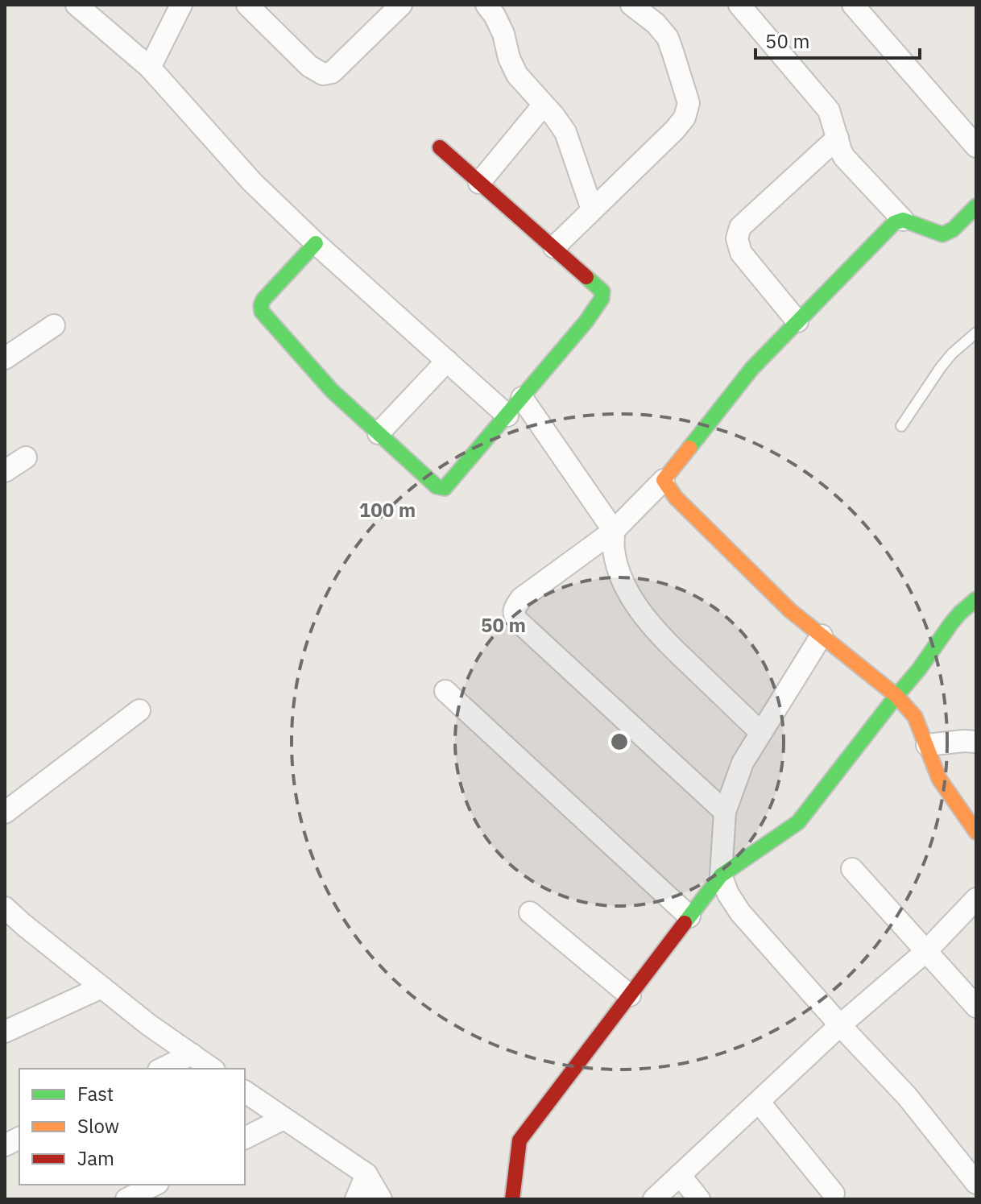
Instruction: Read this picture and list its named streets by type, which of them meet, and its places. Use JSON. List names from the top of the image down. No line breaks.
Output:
{"legend":["Fast","Slow","Jam"],"scale_bar":"50 m","rings":["100 m","50 m"]}
